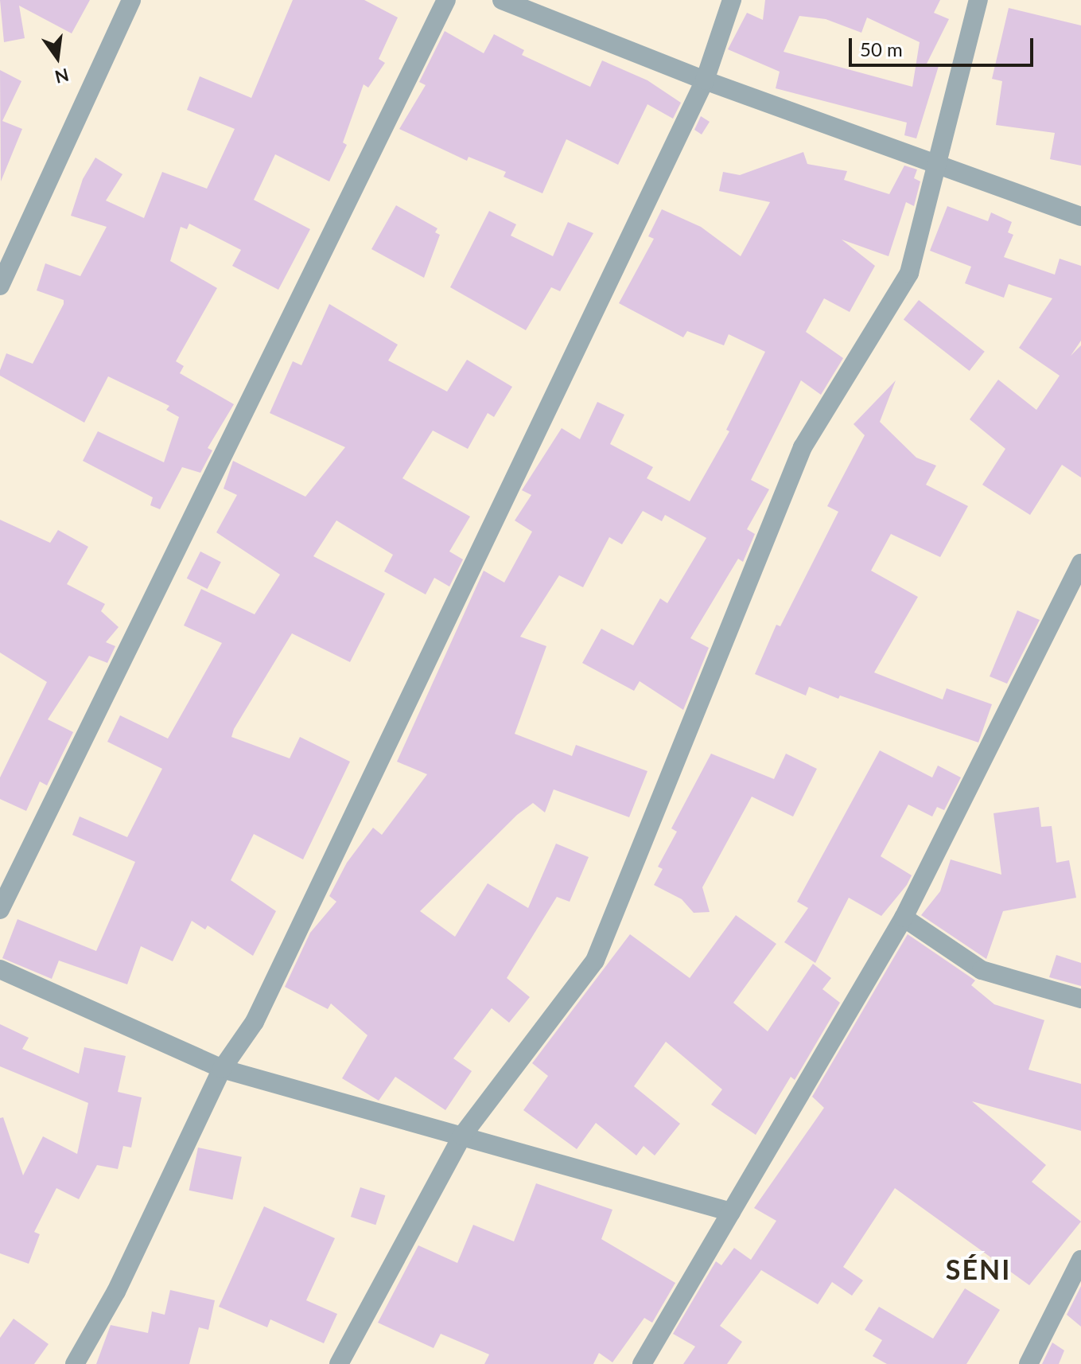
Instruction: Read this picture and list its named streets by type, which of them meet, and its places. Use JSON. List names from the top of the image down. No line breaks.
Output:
{"districts":["SÉNI"],"scale_bar":"50 m","north":"bottom"}
